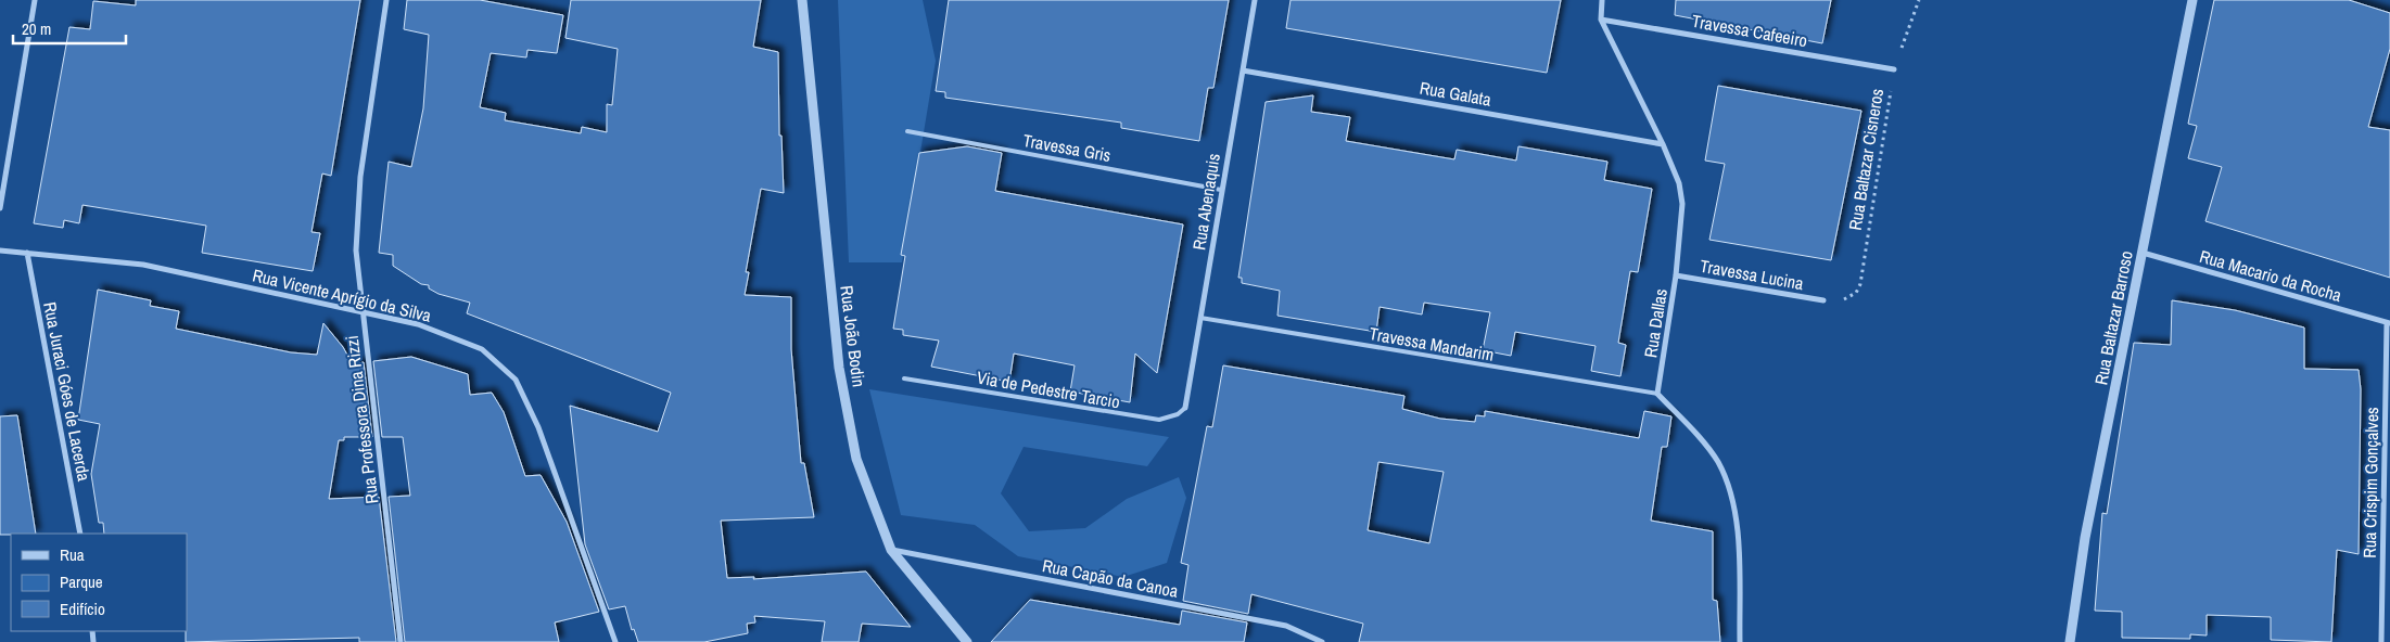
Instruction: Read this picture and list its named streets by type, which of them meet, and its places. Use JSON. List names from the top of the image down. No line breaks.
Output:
{"streets":{"street":["Travessa Cafeeiro","Rua Galata","Rua Abenaquis","Travessa Lucina","Rua Macario da Rocha","Rua Vicente Aprígio da Silva","Rua Baltazar Barroso","Rua Dallas","Rua João Bodin","Rua Juraci Góes de Lacerda","Rua Professora Dina Rizzi","Rua Crispim Gonçalves","Rua Capão da Canoa"],"lane":["Travessa Gris","Travessa Mandarim","Via de Pedestre Tarcio"],"path":["Rua Baltazar Cisneros"]},"crossings":[["Travessa Cafeeiro","Rua Baltazar Cisneros"],["Travessa Cafeeiro","Rua Dallas"],["Rua Galata","Rua Abenaquis"],["Rua Galata","Rua Dallas"],["Travessa Gris","Rua Abenaquis"],["Rua Baltazar Cisneros","Travessa Lucina"],["Rua Abenaquis","Travessa Mandarim"],["Rua Abenaquis","Via de Pedestre Tarcio"],["Travessa Lucina","Rua Dallas"],["Rua Macario da Rocha","Rua Baltazar Barroso"],["Rua Macario da Rocha","Rua Crispim Gonçalves"],["Rua Vicente Aprígio da Silva","Rua Juraci Góes de Lacerda"],["Rua Vicente Aprígio da Silva","Rua Professora Dina Rizzi"],["Rua Dallas","Travessa Mandarim"],["Rua João Bodin","Rua Capão da Canoa"]],"legend":["Rua","Parque","Edifício"],"scale_bar":"20 m"}
